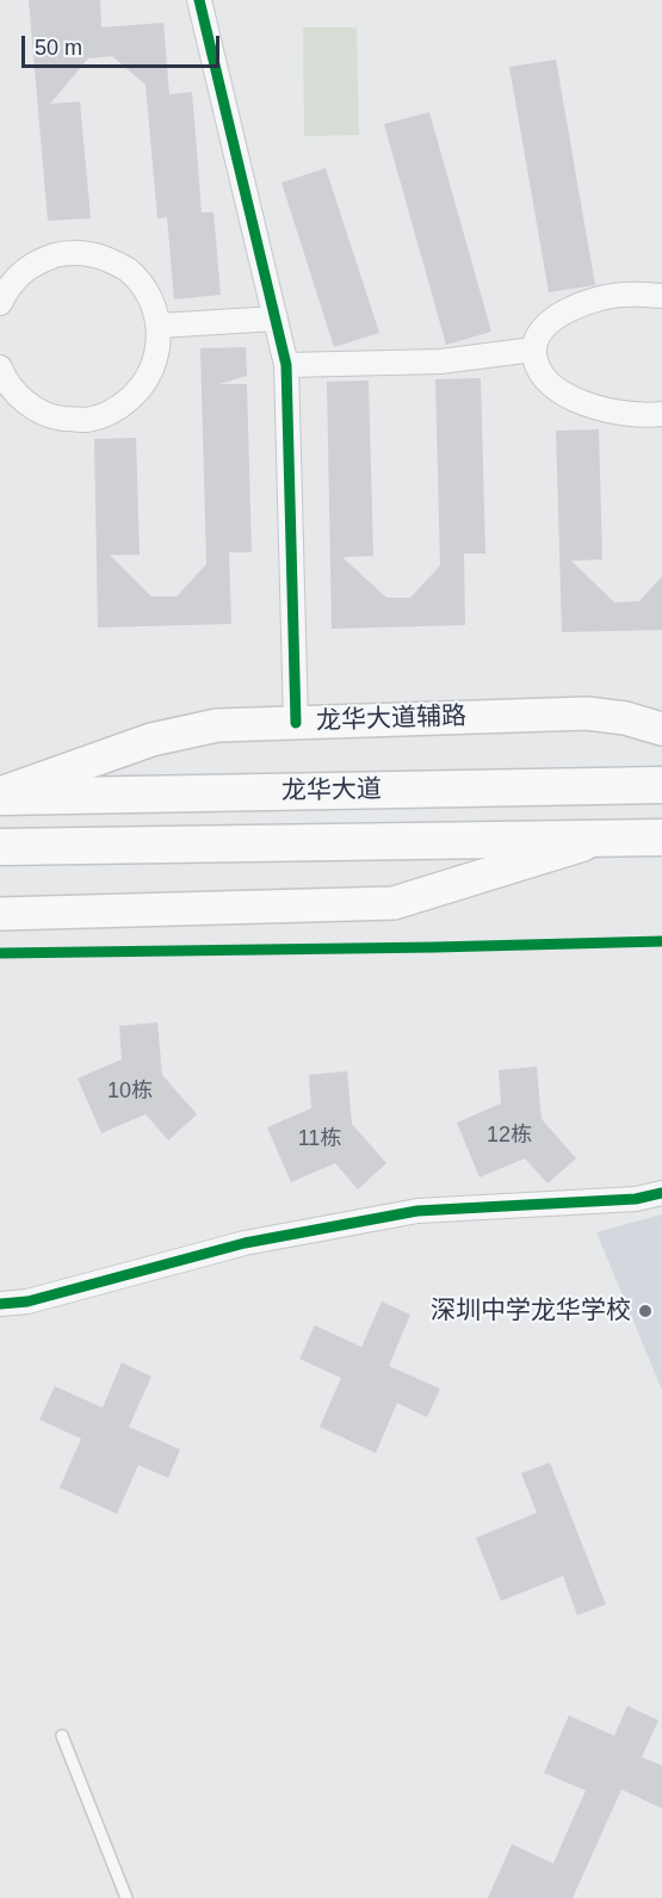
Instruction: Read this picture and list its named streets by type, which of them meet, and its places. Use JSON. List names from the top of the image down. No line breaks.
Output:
{"streets":{"main road":["龙华大道辅路","龙华大道"]},"crossings":[["龙华大道辅路","龙华大道"]],"places":["深圳中学龙华学校"],"house_numbers":["10栋","12栋","11栋"],"scale_bar":"50 m"}
